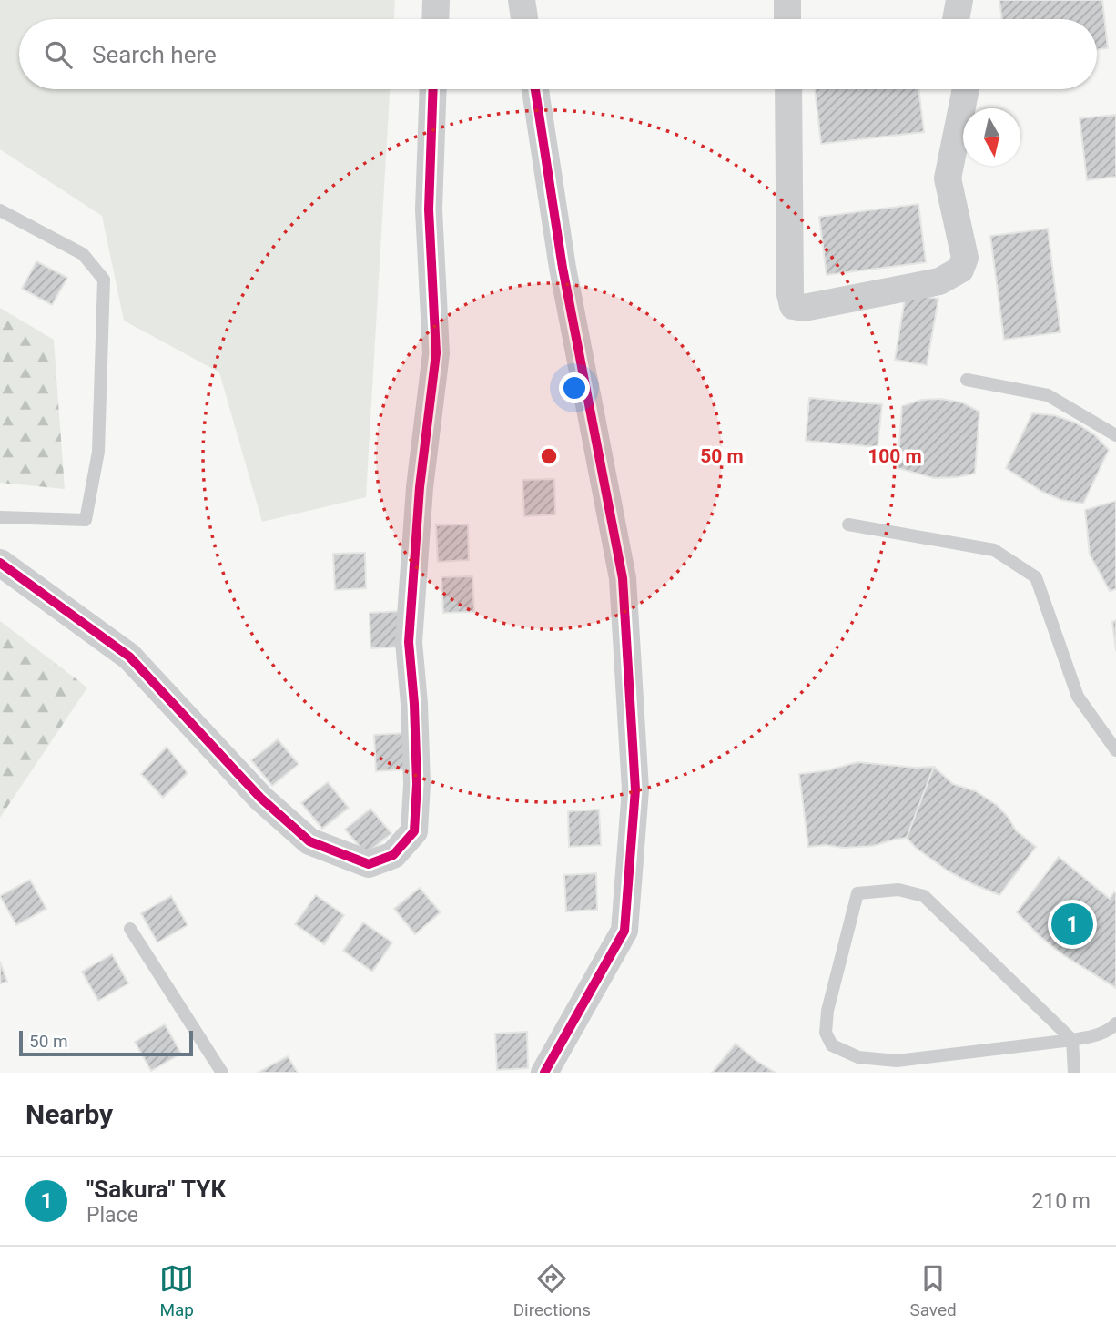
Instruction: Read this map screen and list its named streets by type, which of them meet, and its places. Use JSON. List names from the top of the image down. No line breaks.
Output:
{"scale_bar":"50 m","north":"bottom","page":{"search":"Search here","pins":"1","scale":"50 m","heading":"Nearby","list":[{"mark":"1","name":"\"Sakura\" ТҮК","note":"Place","value":"210 m"}],"nav":["Map","Directions","Saved"]},"rings":["50 m","100 m"]}
